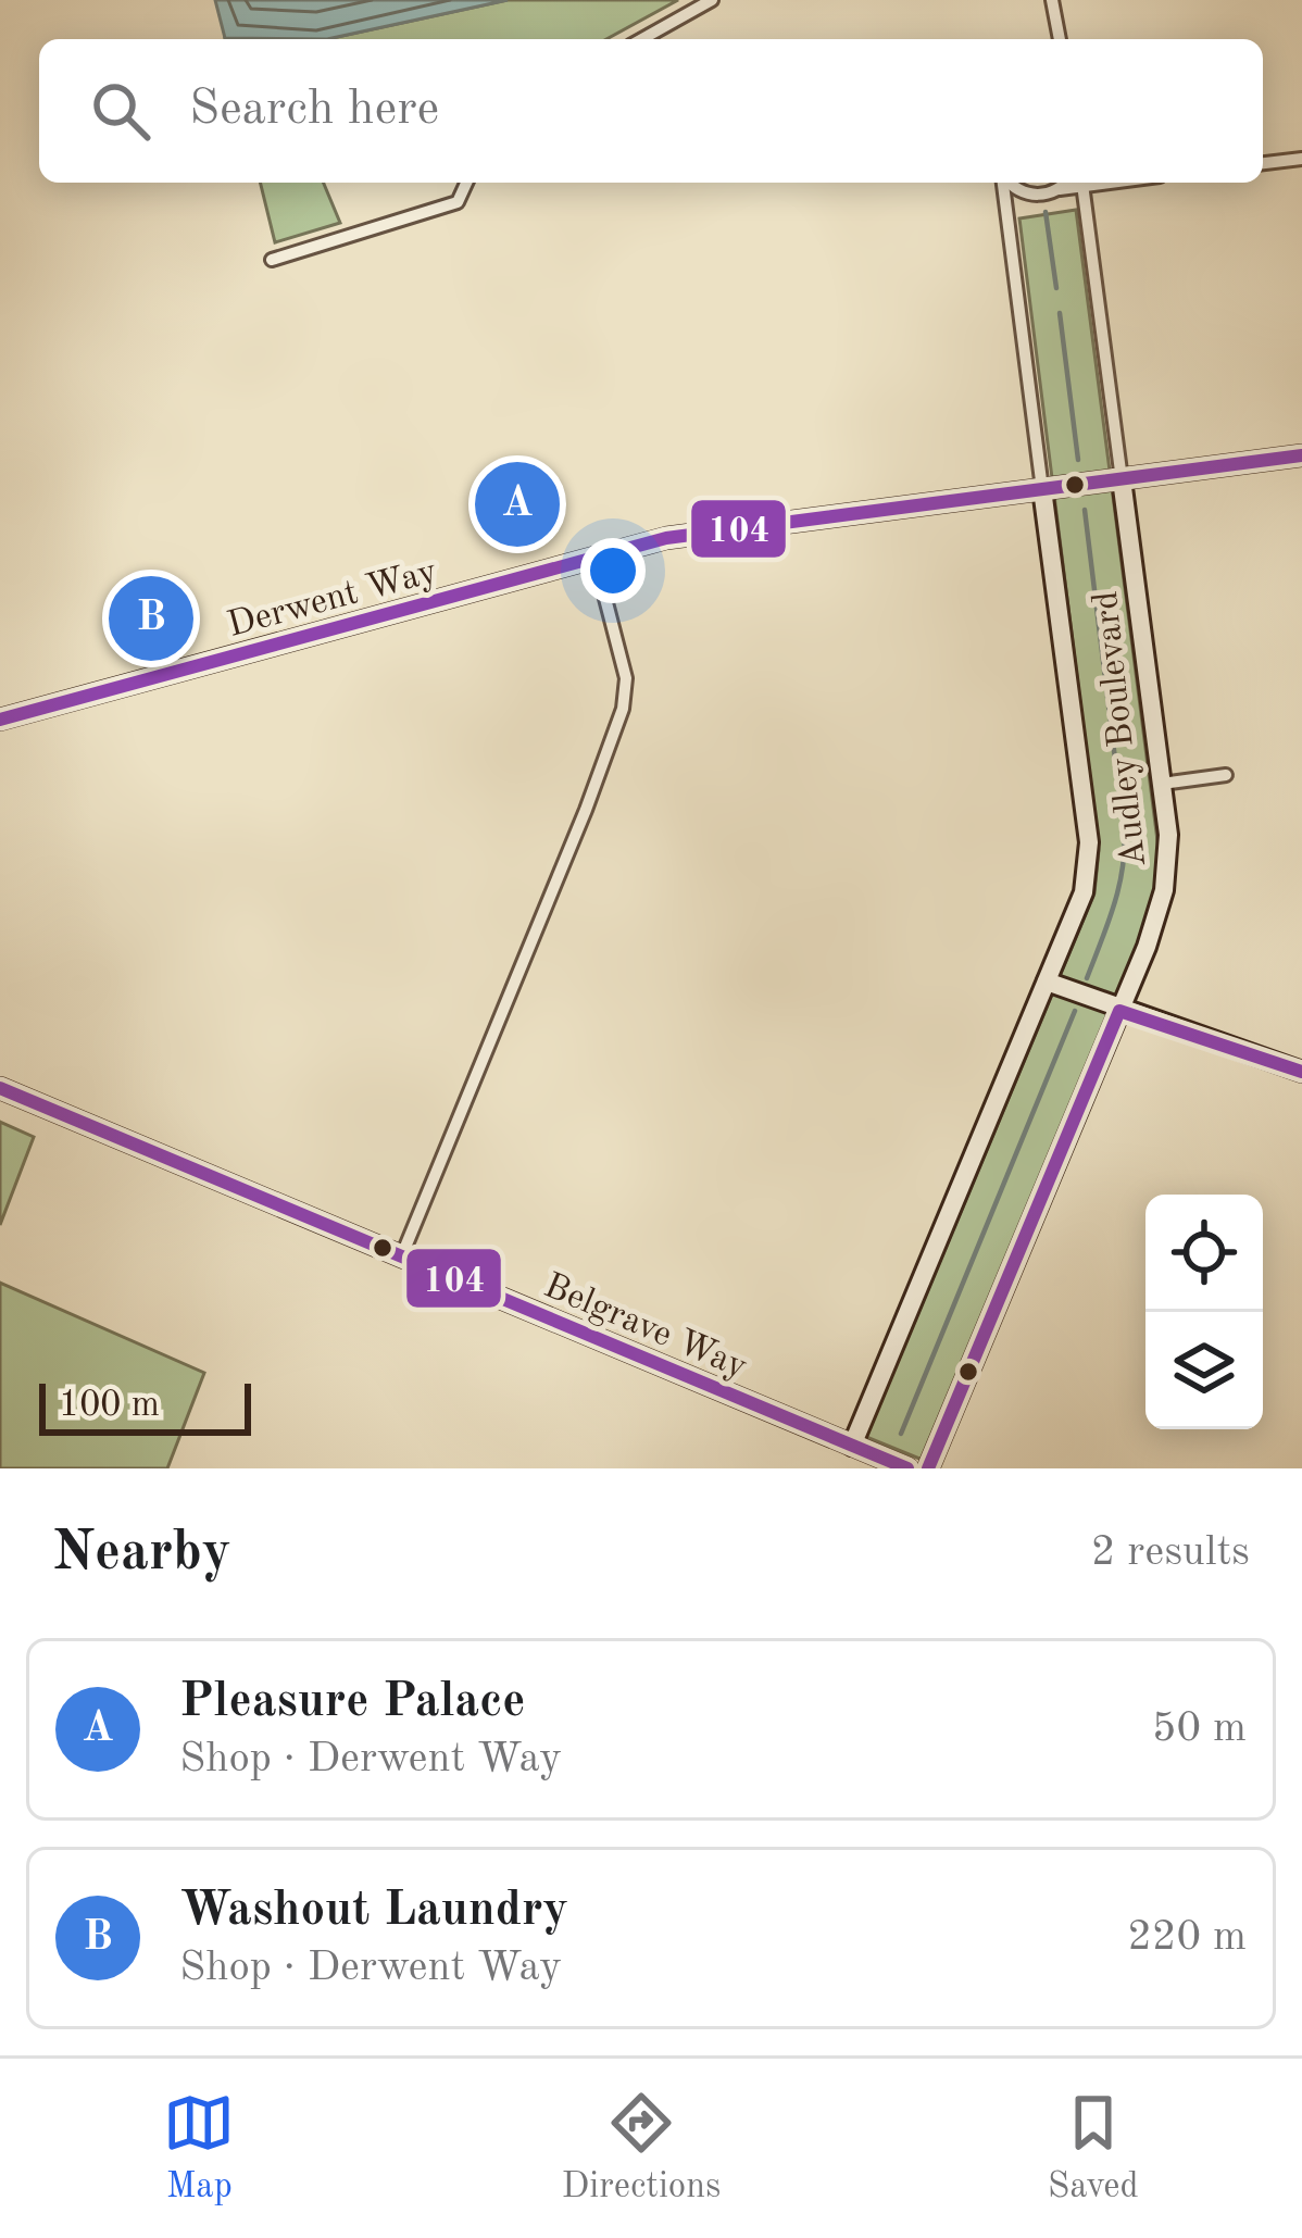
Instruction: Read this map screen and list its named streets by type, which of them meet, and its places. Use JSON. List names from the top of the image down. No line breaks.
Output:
{"streets":{"street":["Derwent Way","Audley Boulevard","Belgrave Way"]},"crossings":[["Derwent Way","Audley Boulevard"],["Audley Boulevard","Belgrave Way"]],"lines":["transit line 104"],"scale_bar":"100 m","page":{"search":"Search here","pins":["A","B"],"scale":"100 m","heading":["Nearby","2 results"],"list":[{"mark":"A","name":"Pleasure Palace","note":"Shop · Derwent Way","value":"50 m"},{"mark":"B","name":"Washout Laundry","note":"Shop · Derwent Way","value":"220 m"}],"nav":["Map","Directions","Saved"]}}
